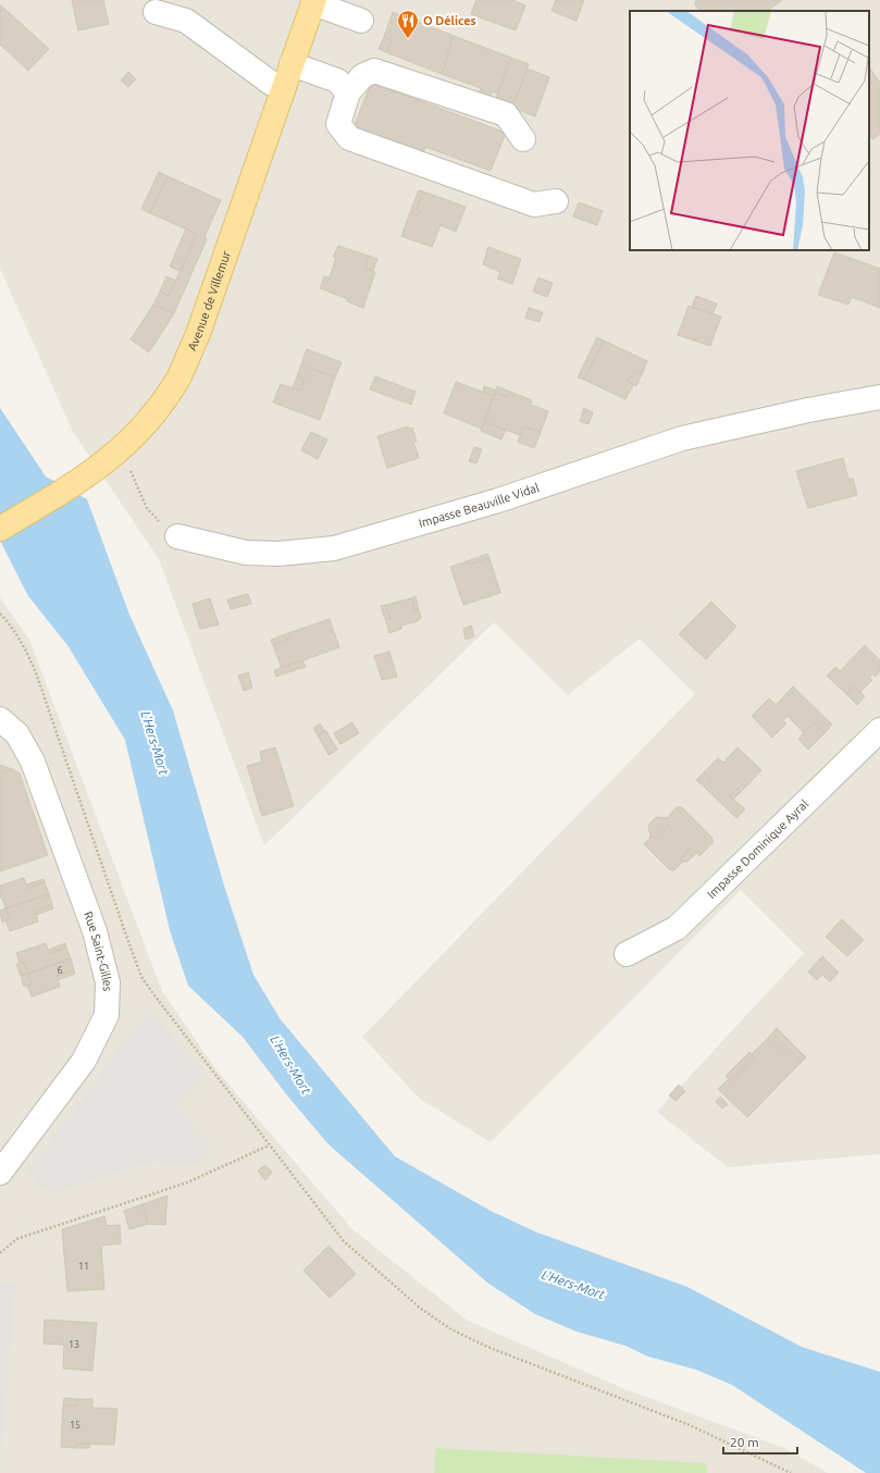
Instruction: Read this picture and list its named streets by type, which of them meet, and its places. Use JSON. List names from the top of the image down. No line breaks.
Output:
{"streets":{"main road":["Avenue de Villemur"],"street":["Impasse Beauville Vidal","Impasse Dominique Ayral","Rue Saint-Gilles"]},"water":["L'Hers-Mort"],"places":{"restaurant":["O Délices"]},"house_numbers":["6","11","13","15"],"scale_bar":"20 m"}
